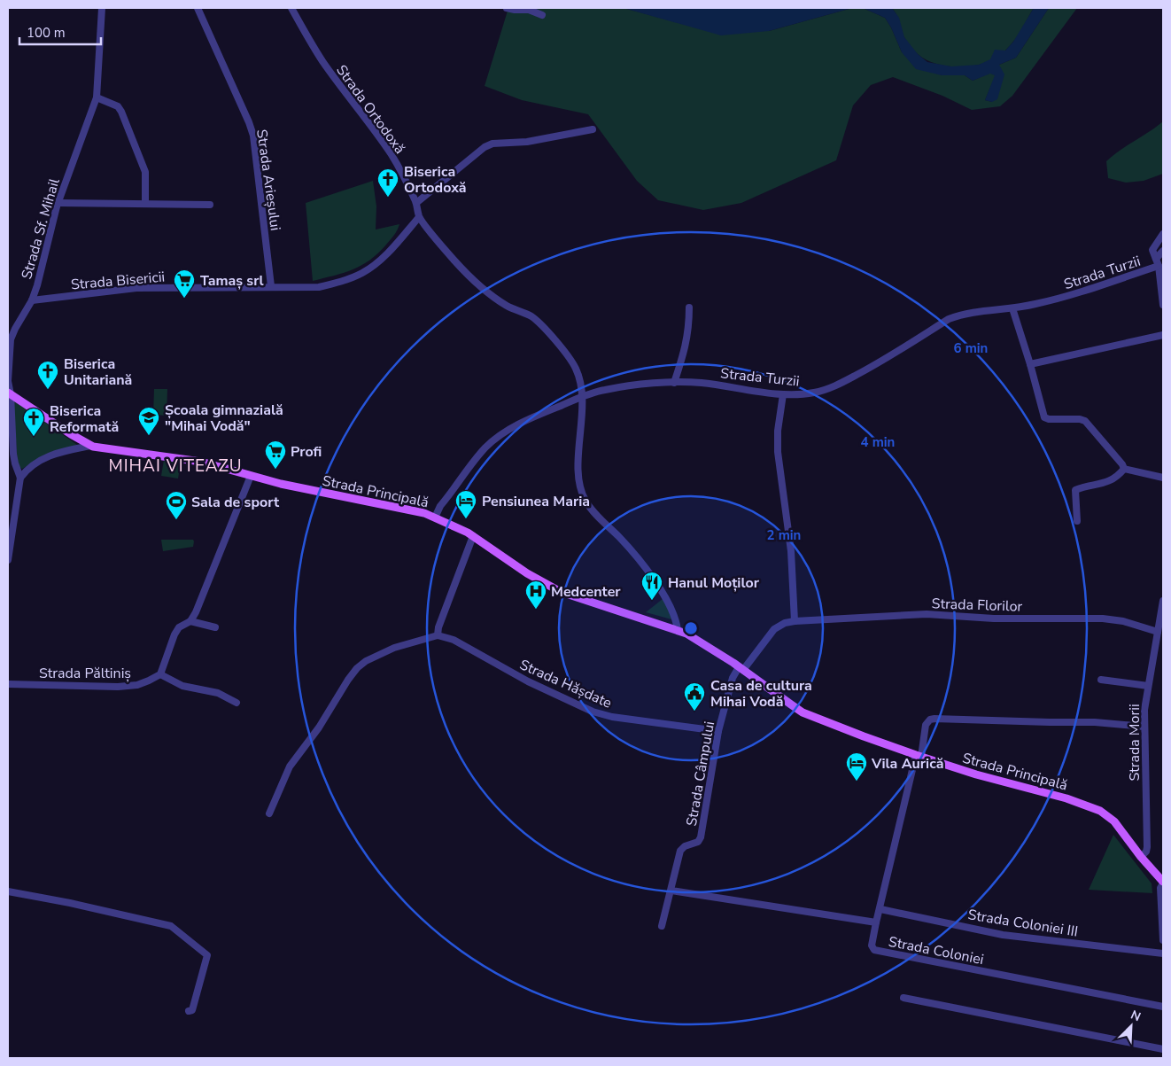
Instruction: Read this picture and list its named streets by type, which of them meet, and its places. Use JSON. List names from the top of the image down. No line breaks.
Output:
{"streets":{"main road":["Strada Principală"],"street":["Strada Ortodoxă","Strada Arieșului","Strada Sf. Mihail","Strada Turzii","Strada Bisericii","Strada Florilor","Strada Păltiniș","Strada Hășdate","Strada Morii","Strada Câmpului","Strada Coloniei III","Strada Coloniei"]},"crossings":[["Strada Ortodoxă","Strada Turzii"],["Strada Ortodoxă","Strada Bisericii"],["Strada Ortodoxă","Strada Principală"],["Strada Arieșului","Strada Bisericii"],["Strada Sf. Mihail","Strada Bisericii"],["Strada Sf. Mihail","Strada Principală"],["Strada Turzii","Strada Principală"],["Strada Principală","Strada Florilor"],["Strada Principală","Strada Morii"],["Strada Principală","Strada Câmpului"],["Strada Principală","Strada Coloniei"],["Strada Florilor","Strada Morii"],["Strada Florilor","Strada Câmpului"],["Strada Hășdate","Strada Câmpului"],["Strada Morii","Strada Coloniei"],["Strada Coloniei III","Strada Coloniei"]],"districts":["MIHAI VITEAZU"],"places":{"church":["Biserica Ortodoxă","Biserica Unitariană","Biserica Reformată"],"supermarket":["Tamaș srl","Profi"],"school or university":["Școala gimnazială \"Mihai Vodă\""],"hotel":["Pensiunea Maria","Vila Aurică"],"sports":["Sala de sport"],"restaurant":["Hanul Moților"],"hospital":["Medcenter"],"public building":["Casa de cultura Mihai Vodă"]},"scale_bar":"100 m","north":"top right","rings":["6 min","4 min","2 min"]}
